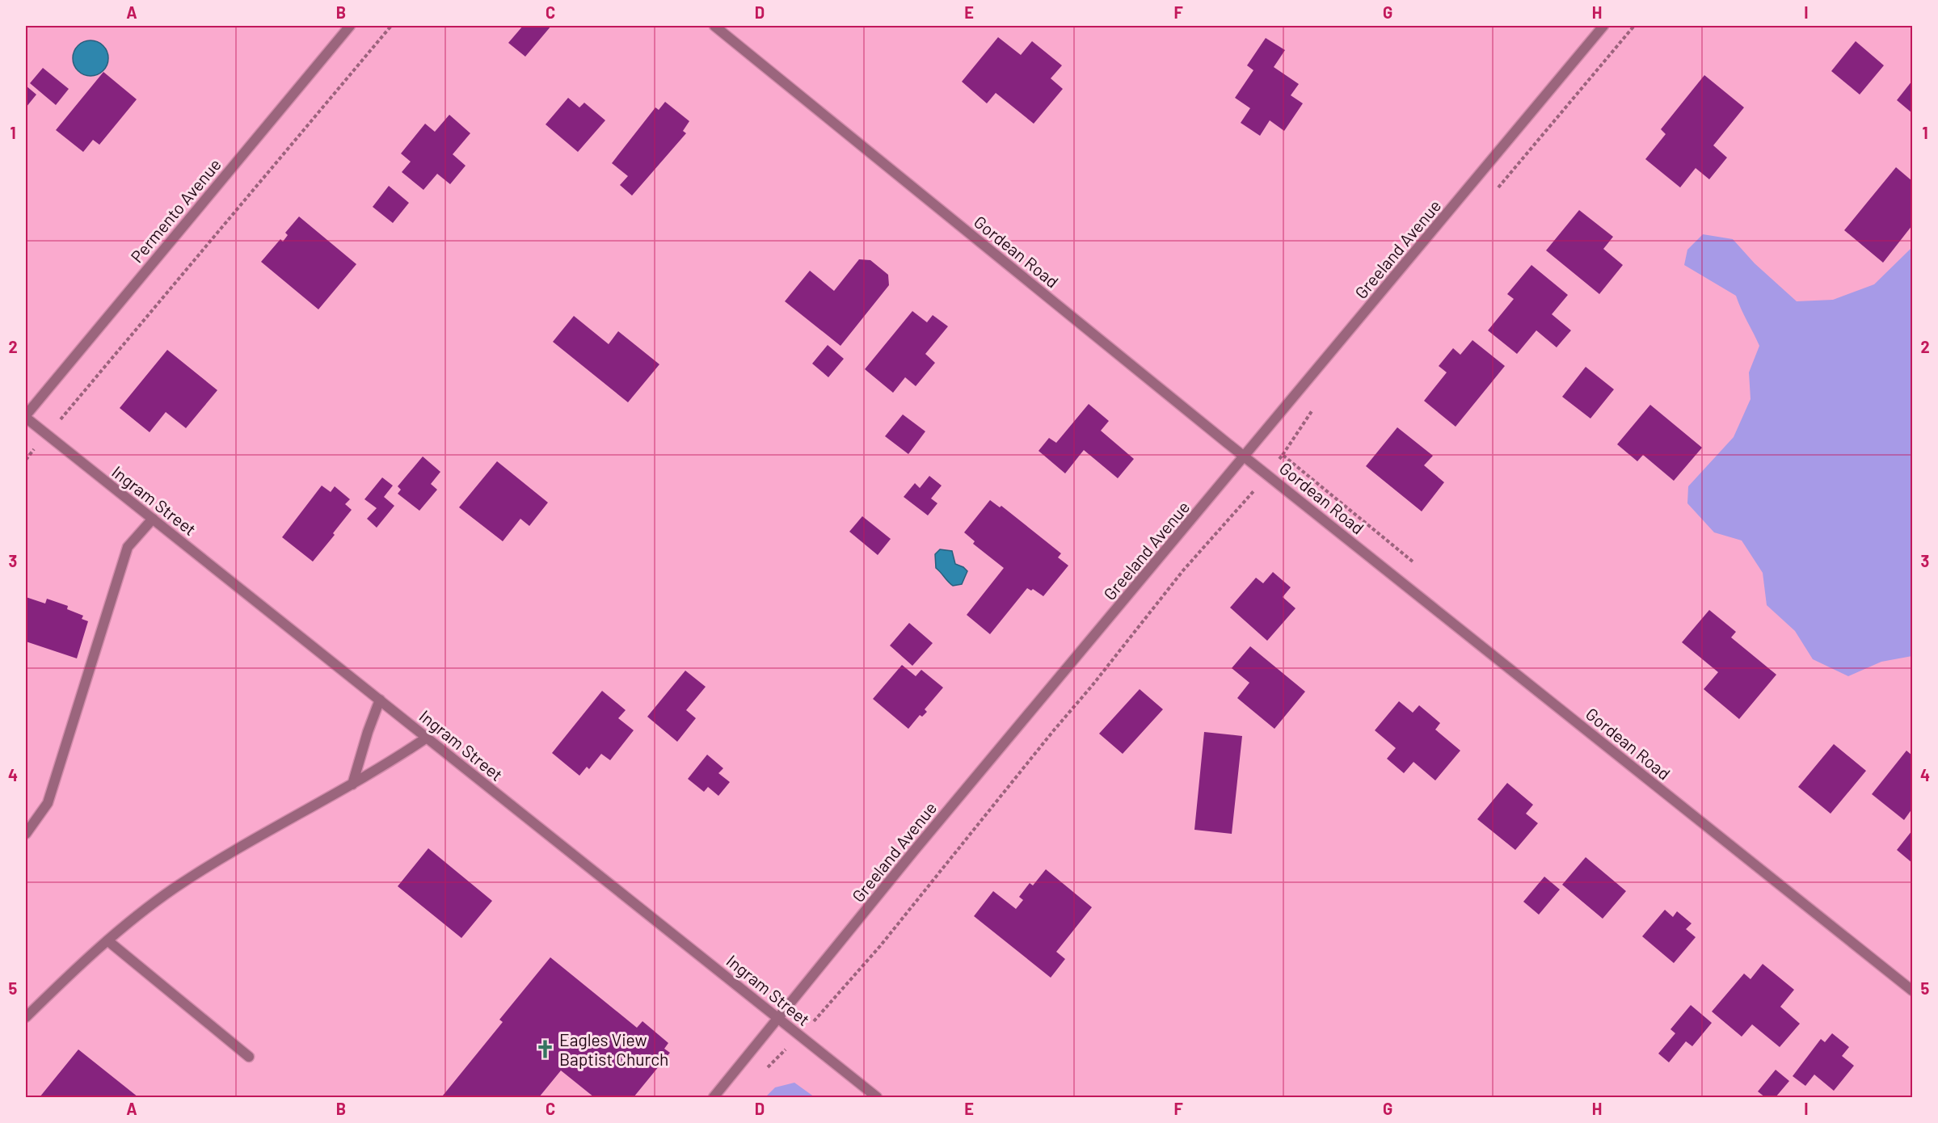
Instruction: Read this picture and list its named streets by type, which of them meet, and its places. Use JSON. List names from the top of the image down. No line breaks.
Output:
{"streets":{"street":["Permento Avenue","Greeland Avenue","Gordean Road","Ingram Street"]},"crossings":[["Permento Avenue","Ingram Street"],["Greeland Avenue","Gordean Road"],["Greeland Avenue","Ingram Street"]],"places":{"church":["Eagles View Baptist Church"]},"grid":{"columns":["A","B","C","D","E","F","G","H","I"],"rows":["1","2","3","4","5"]}}
